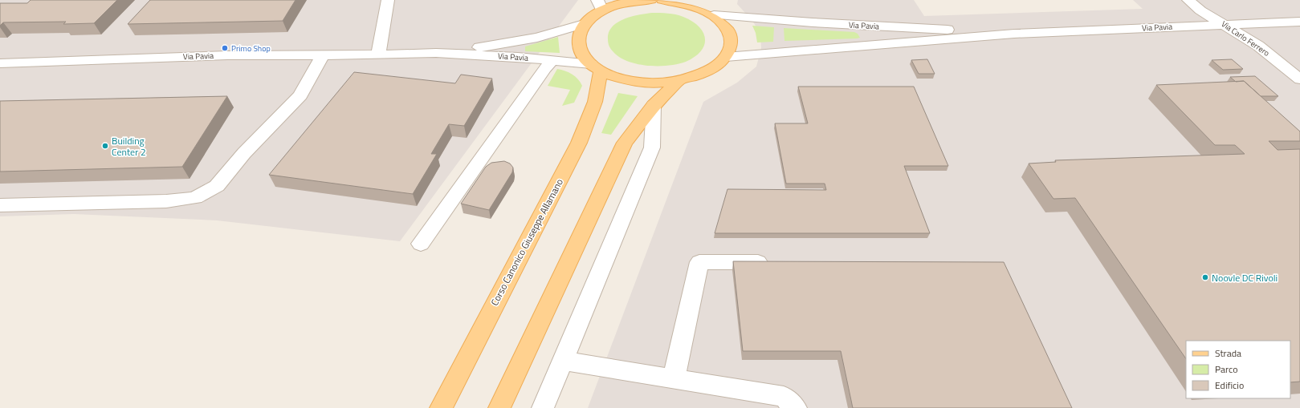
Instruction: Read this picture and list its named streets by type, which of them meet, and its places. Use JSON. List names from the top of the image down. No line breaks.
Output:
{"streets":{"main road":["Corso Canonico Giuseppe Allamano"],"street":["Via Pavia","Via Carlo Ferrero"]},"crossings":[["Via Pavia","Via Carlo Ferrero"],["Via Pavia","Corso Canonico Giuseppe Allamano"]],"places":["Primo Shop","Building Center 2","Noovle DC Rivoli"],"legend":["Strada","Parco","Edificio"]}
